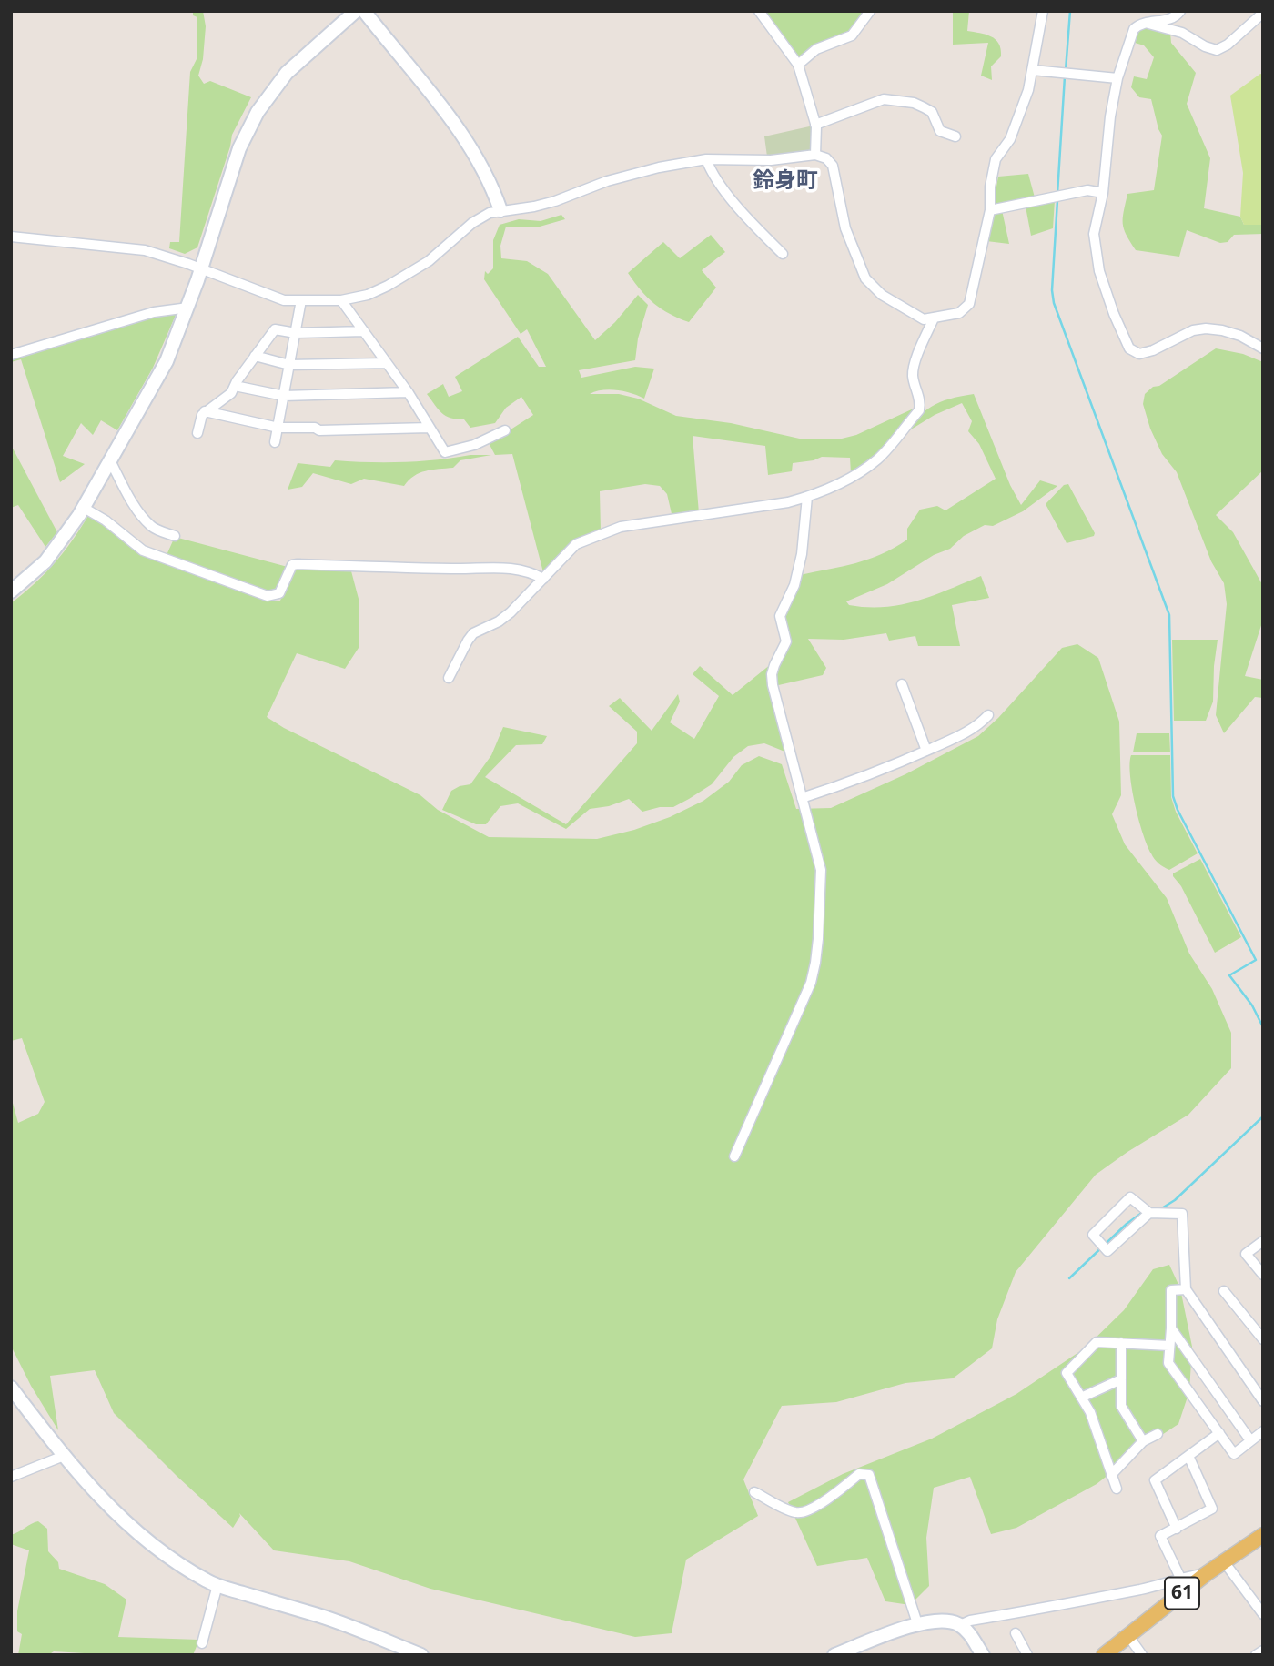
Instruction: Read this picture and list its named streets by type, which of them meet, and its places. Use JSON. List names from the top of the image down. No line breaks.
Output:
{"streets":{"main road":["61"]},"districts":["鈴身町"]}
